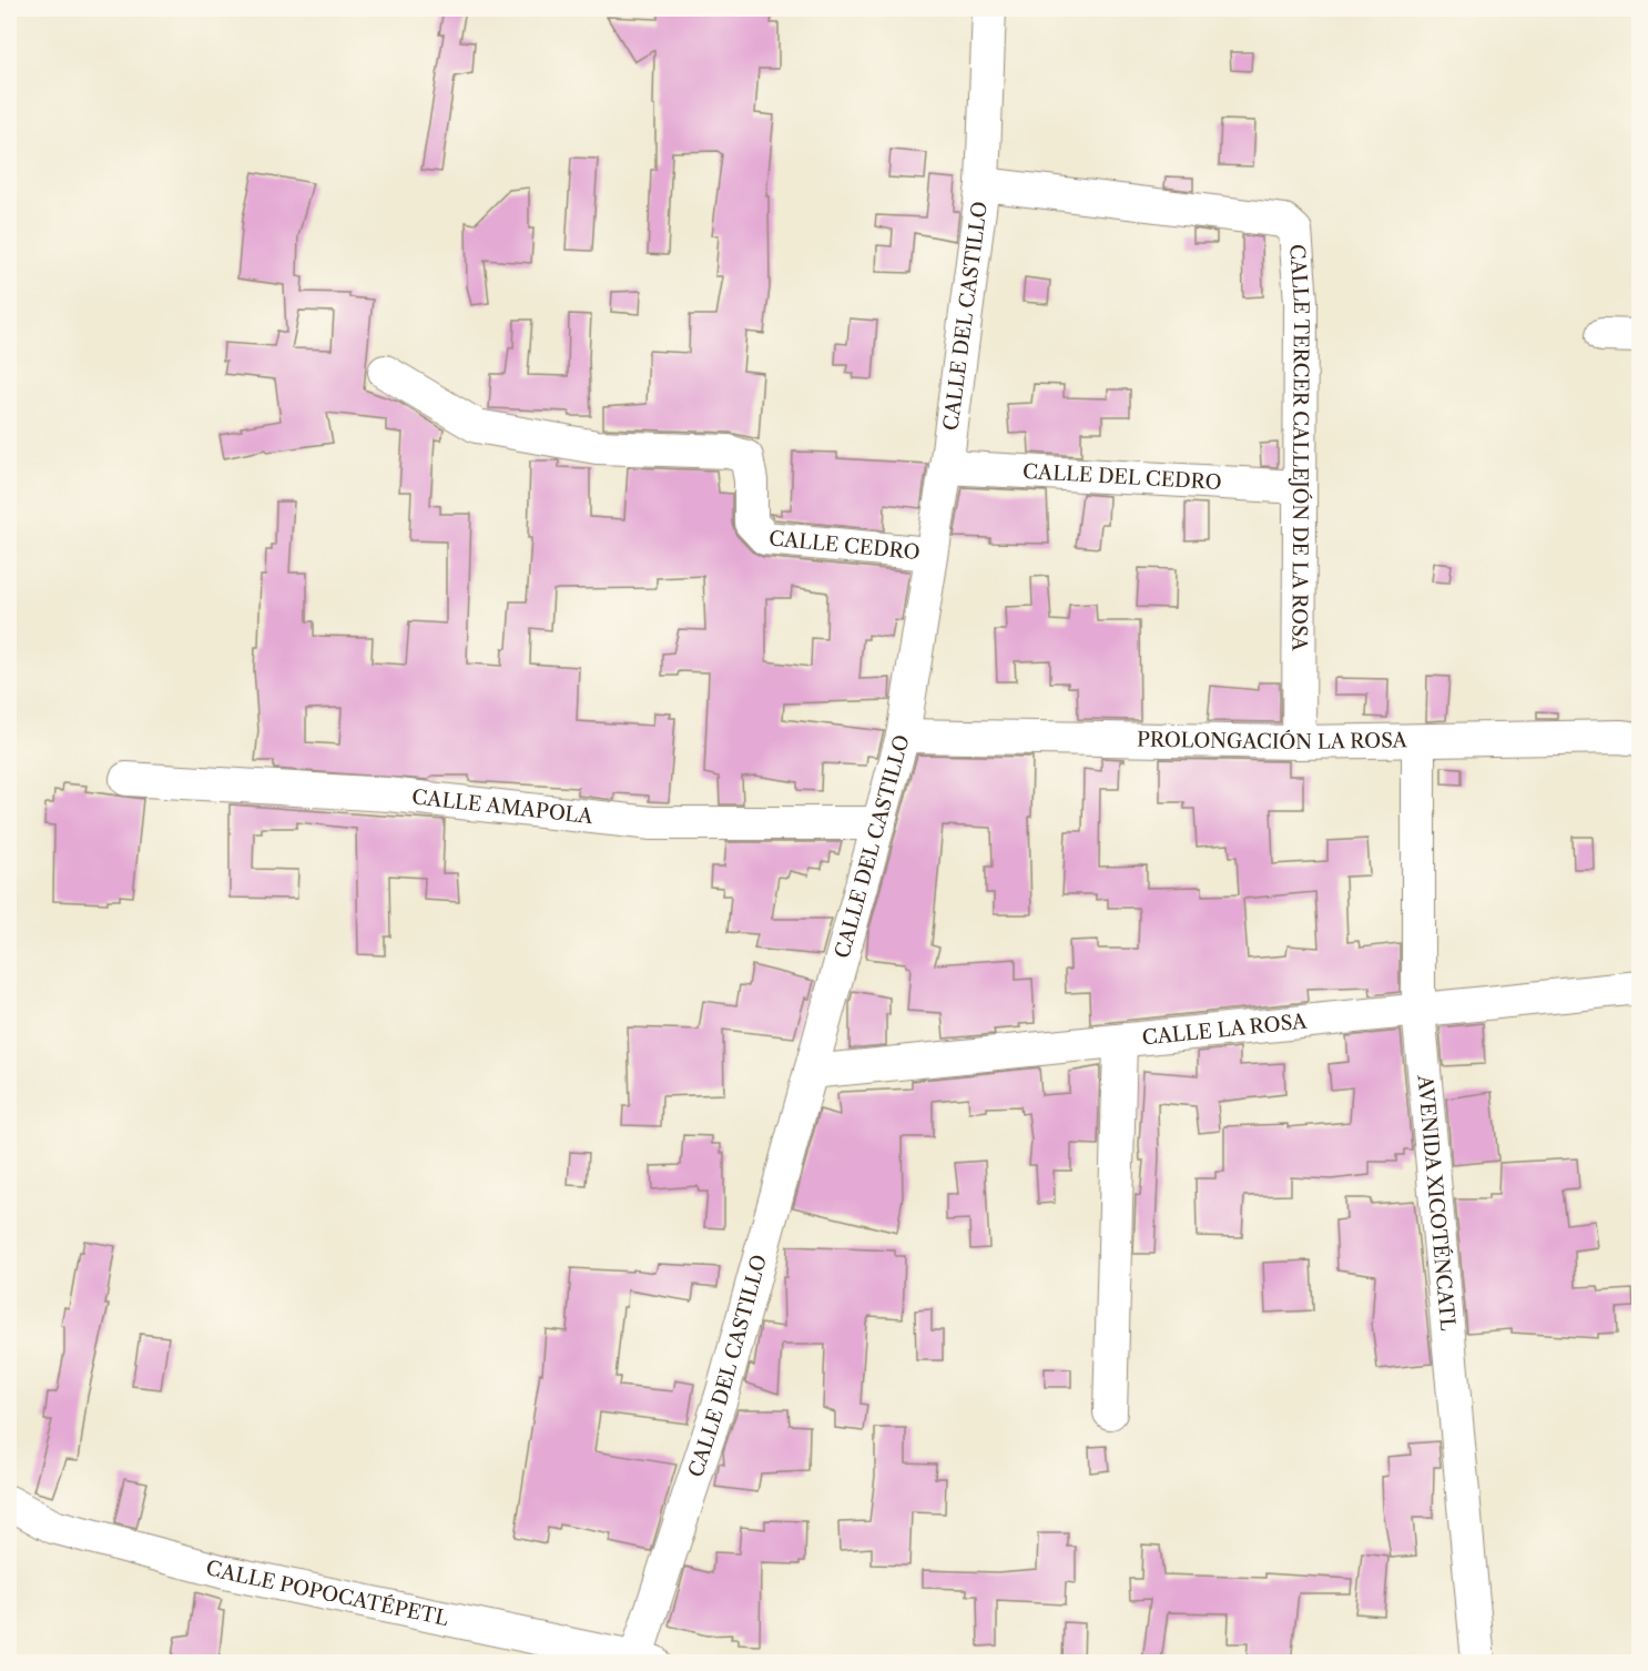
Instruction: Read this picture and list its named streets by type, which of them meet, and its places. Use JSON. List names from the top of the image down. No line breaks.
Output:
{"streets":{"street":["CALLE DEL CASTILLO","CALLE TERCER CALLEJÓN DE LA ROSA","CALLE DEL CEDRO","CALLE CEDRO","PROLONGACIÓN LA ROSA","CALLE AMAPOLA","CALLE LA ROSA","AVENIDA XICOTÉNCATL","CALLE POPOCATÉPETL"]},"crossings":[["CALLE DEL CASTILLO","CALLE TERCER CALLEJÓN DE LA ROSA"],["CALLE DEL CASTILLO","CALLE DEL CEDRO"],["CALLE DEL CASTILLO","CALLE CEDRO"],["CALLE DEL CASTILLO","PROLONGACIÓN LA ROSA"],["CALLE DEL CASTILLO","CALLE AMAPOLA"],["CALLE DEL CASTILLO","CALLE LA ROSA"],["CALLE DEL CASTILLO","CALLE POPOCATÉPETL"],["CALLE TERCER CALLEJÓN DE LA ROSA","CALLE DEL CEDRO"],["CALLE TERCER CALLEJÓN DE LA ROSA","PROLONGACIÓN LA ROSA"],["PROLONGACIÓN LA ROSA","AVENIDA XICOTÉNCATL"],["CALLE LA ROSA","AVENIDA XICOTÉNCATL"]]}
